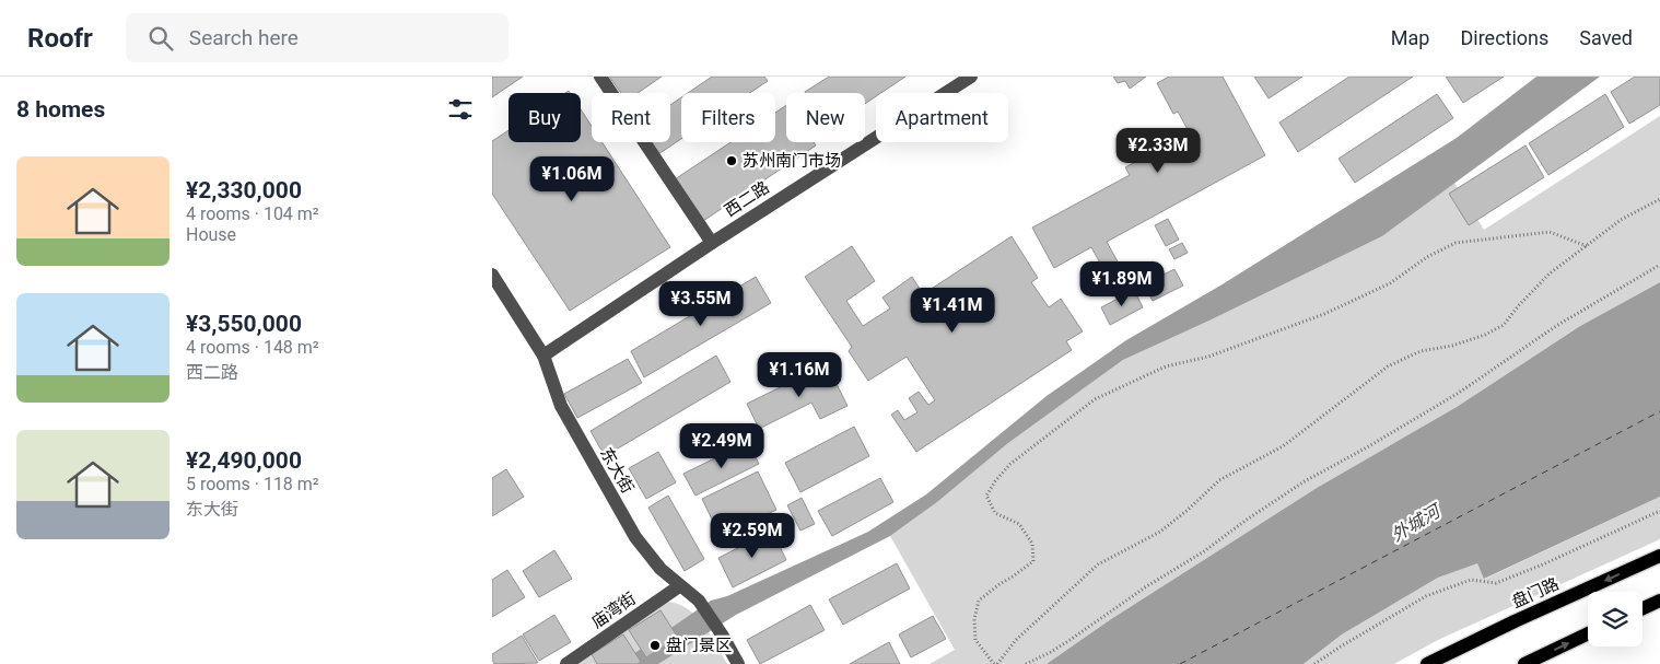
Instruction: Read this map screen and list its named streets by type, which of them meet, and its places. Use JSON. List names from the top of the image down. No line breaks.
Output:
{"streets":{"main road":["盘门路"],"street":["西二路","东大街","庙湾街"]},"crossings":[["西二路","东大街"],["东大街","庙湾街"]],"water":["外城河"],"places":["苏州南门市场","盘门景区"],"page":{"header":"Roofr","search":"Search here","nav":["Map","Directions","Saved"],"heading":"8 homes","chip":["Buy","Rent","Filters","New","Apartment"],"price":["¥2.33M","¥1.06M","¥1.89M","¥3.55M","¥1.41M","¥1.16M","¥2.49M","¥2.59M"],"list":[{"name":"¥2,330,000","note":"4 rooms · 104 m² · House"},{"name":"¥3,550,000","note":"4 rooms · 148 m² · 西二路"},{"name":"¥2,490,000","note":"5 rooms · 118 m² · 东大街"}]}}
